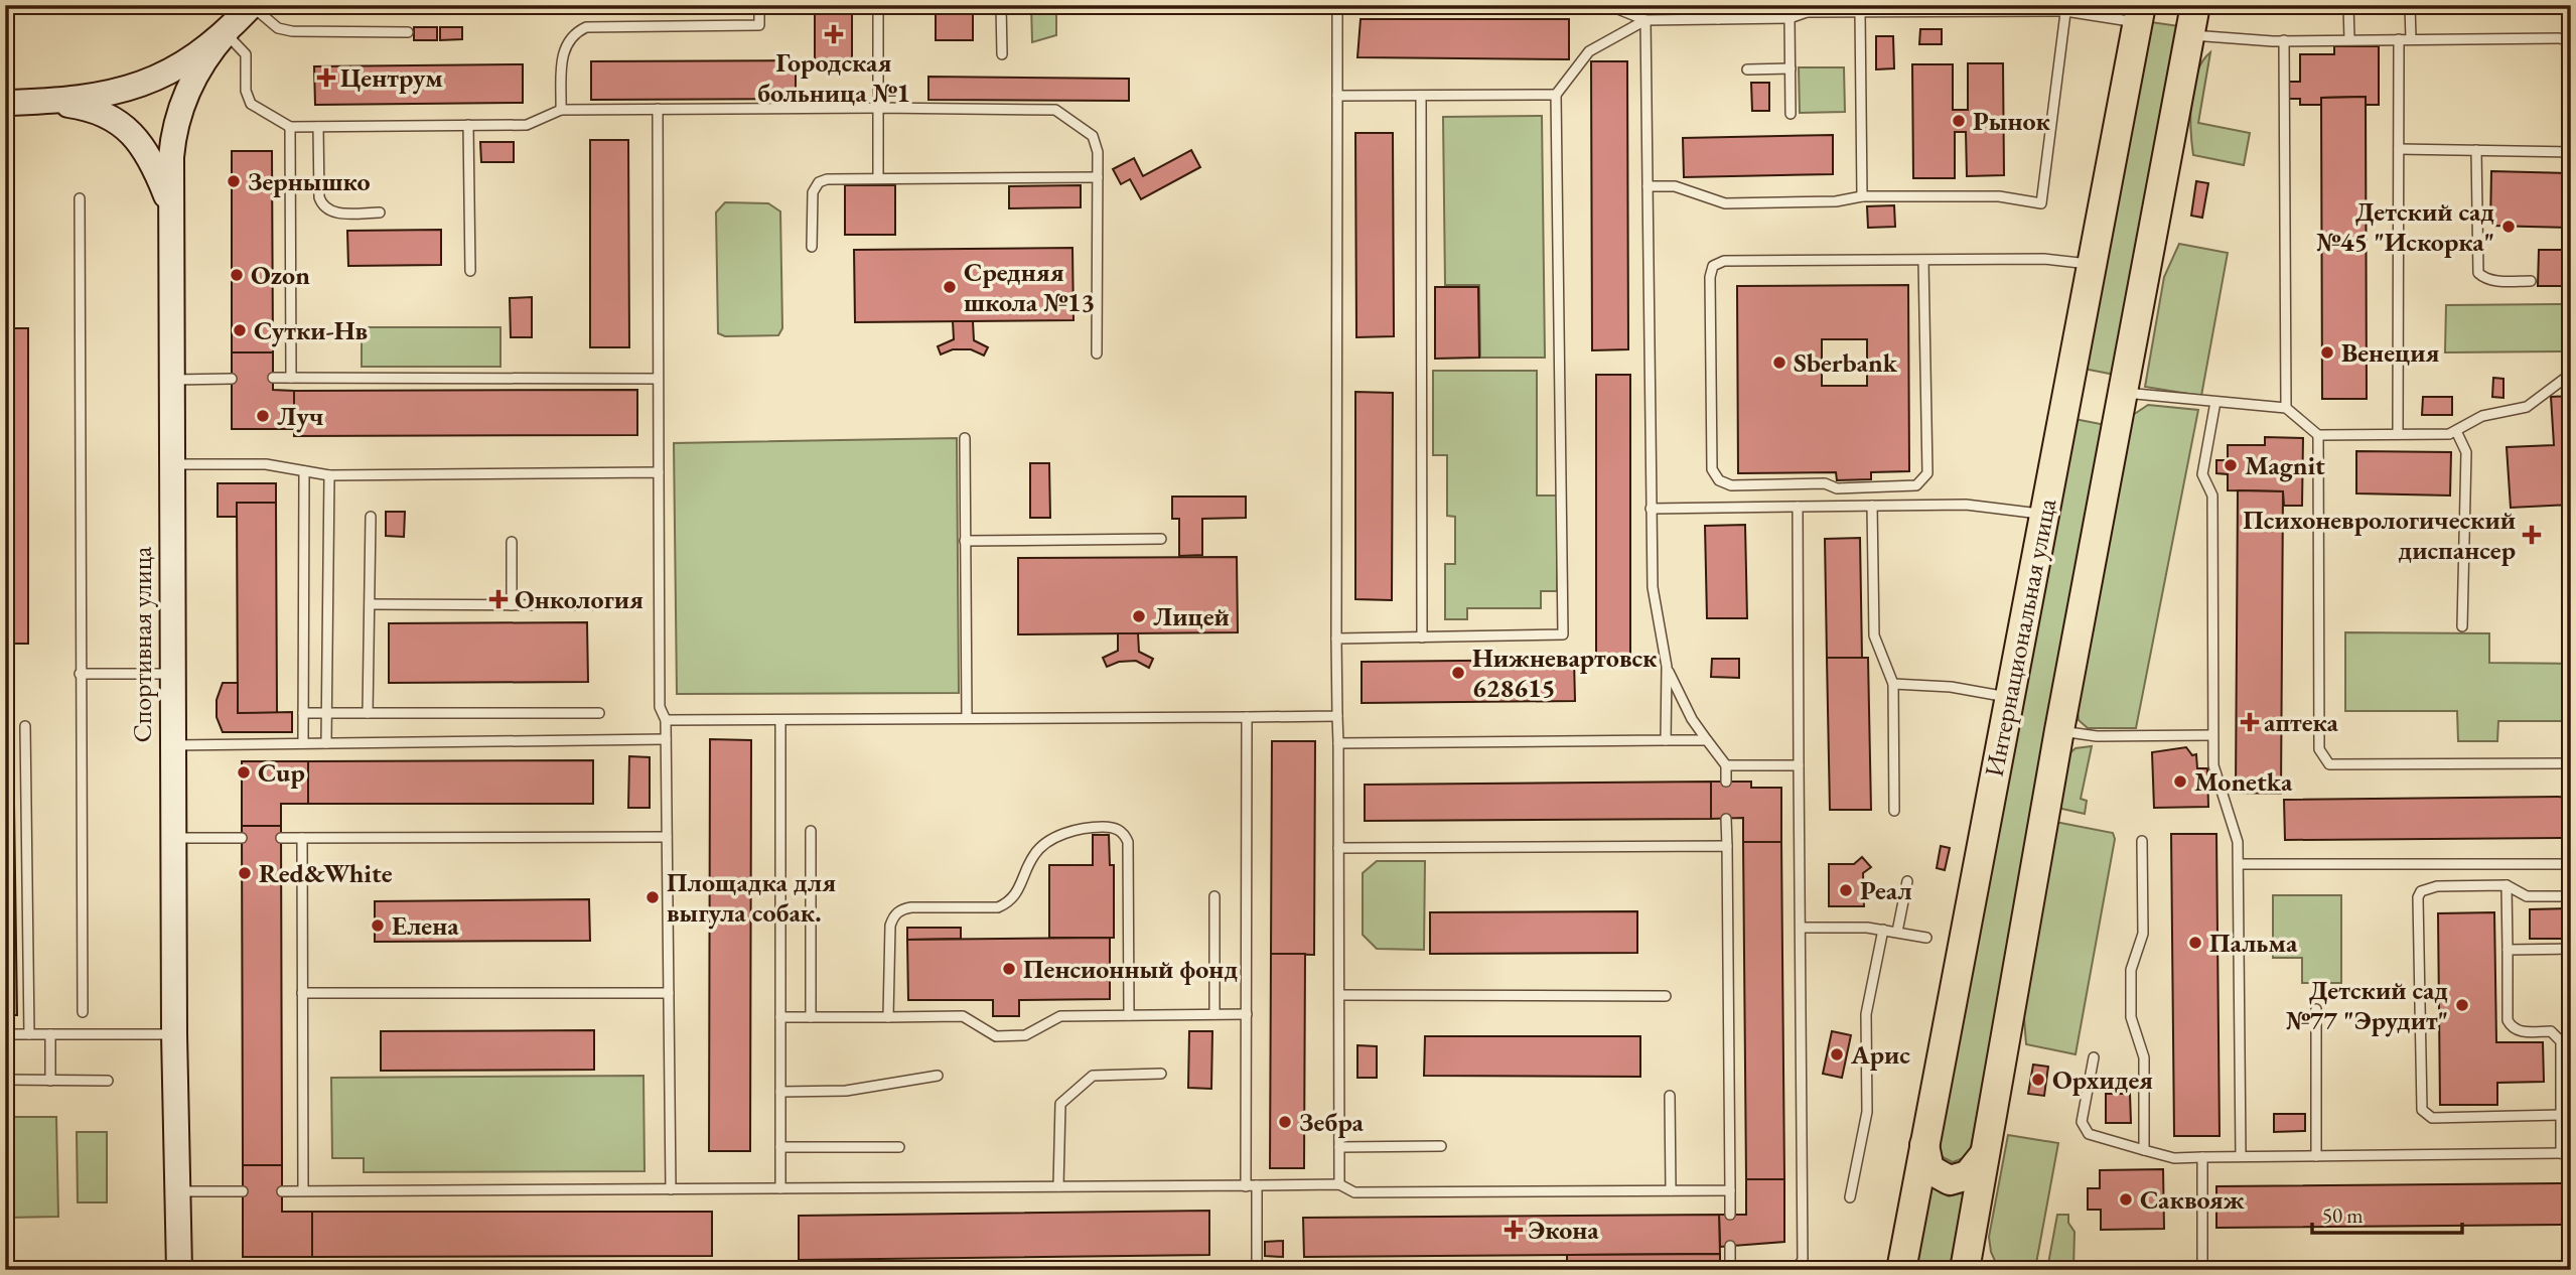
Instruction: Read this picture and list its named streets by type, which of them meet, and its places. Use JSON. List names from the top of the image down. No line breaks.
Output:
{"streets":{"main road":["Интернациональная улица"],"street":["Спортивная улица"]},"places":{"health":["Городская больница №1","Центрум","Психоневрологический диспансер","Онкология","аптека","Экона"],"other":["Рынок","Зернышко","Детский сад №45 \"Искорка\"","Ozon","Средняя школа №13","Сутки-Нв","Венеция","Sberbank","Луч","Magnit","Лицей","Нижневартовск 628615","Cup","Monetka","Red&White","Реал","Площадка для выгула собак.","Елена","Пальма","Пенсионный фонд","Детский сад №77 \"Эрудит\"","Арис","Орхидея","Зебра","Саквояж"]},"scale_bar":"50 m"}
